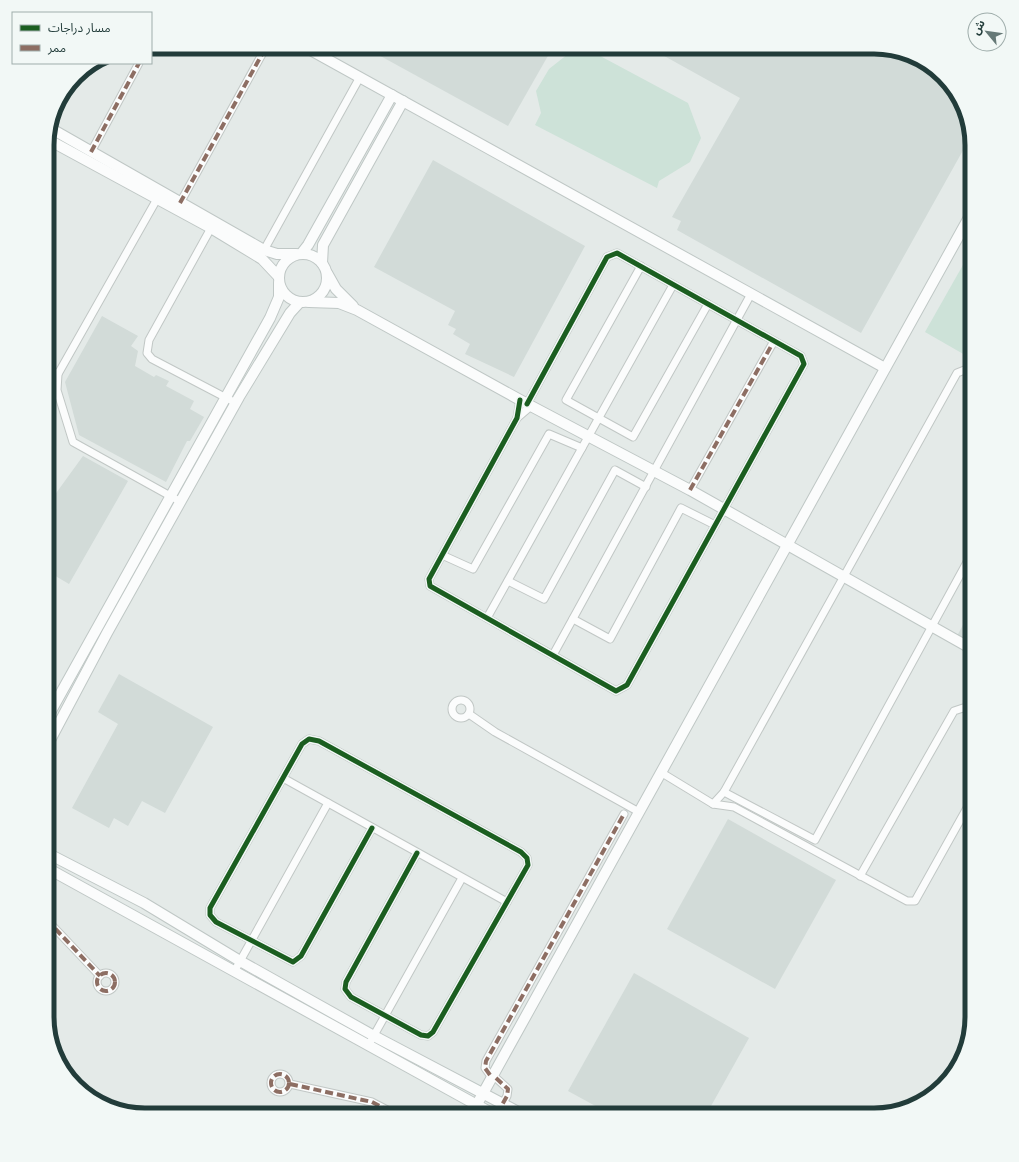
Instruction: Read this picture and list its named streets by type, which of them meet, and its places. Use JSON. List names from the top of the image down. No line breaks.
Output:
{"legend":["مسار دراجات","ممر"],"north":"top left"}
